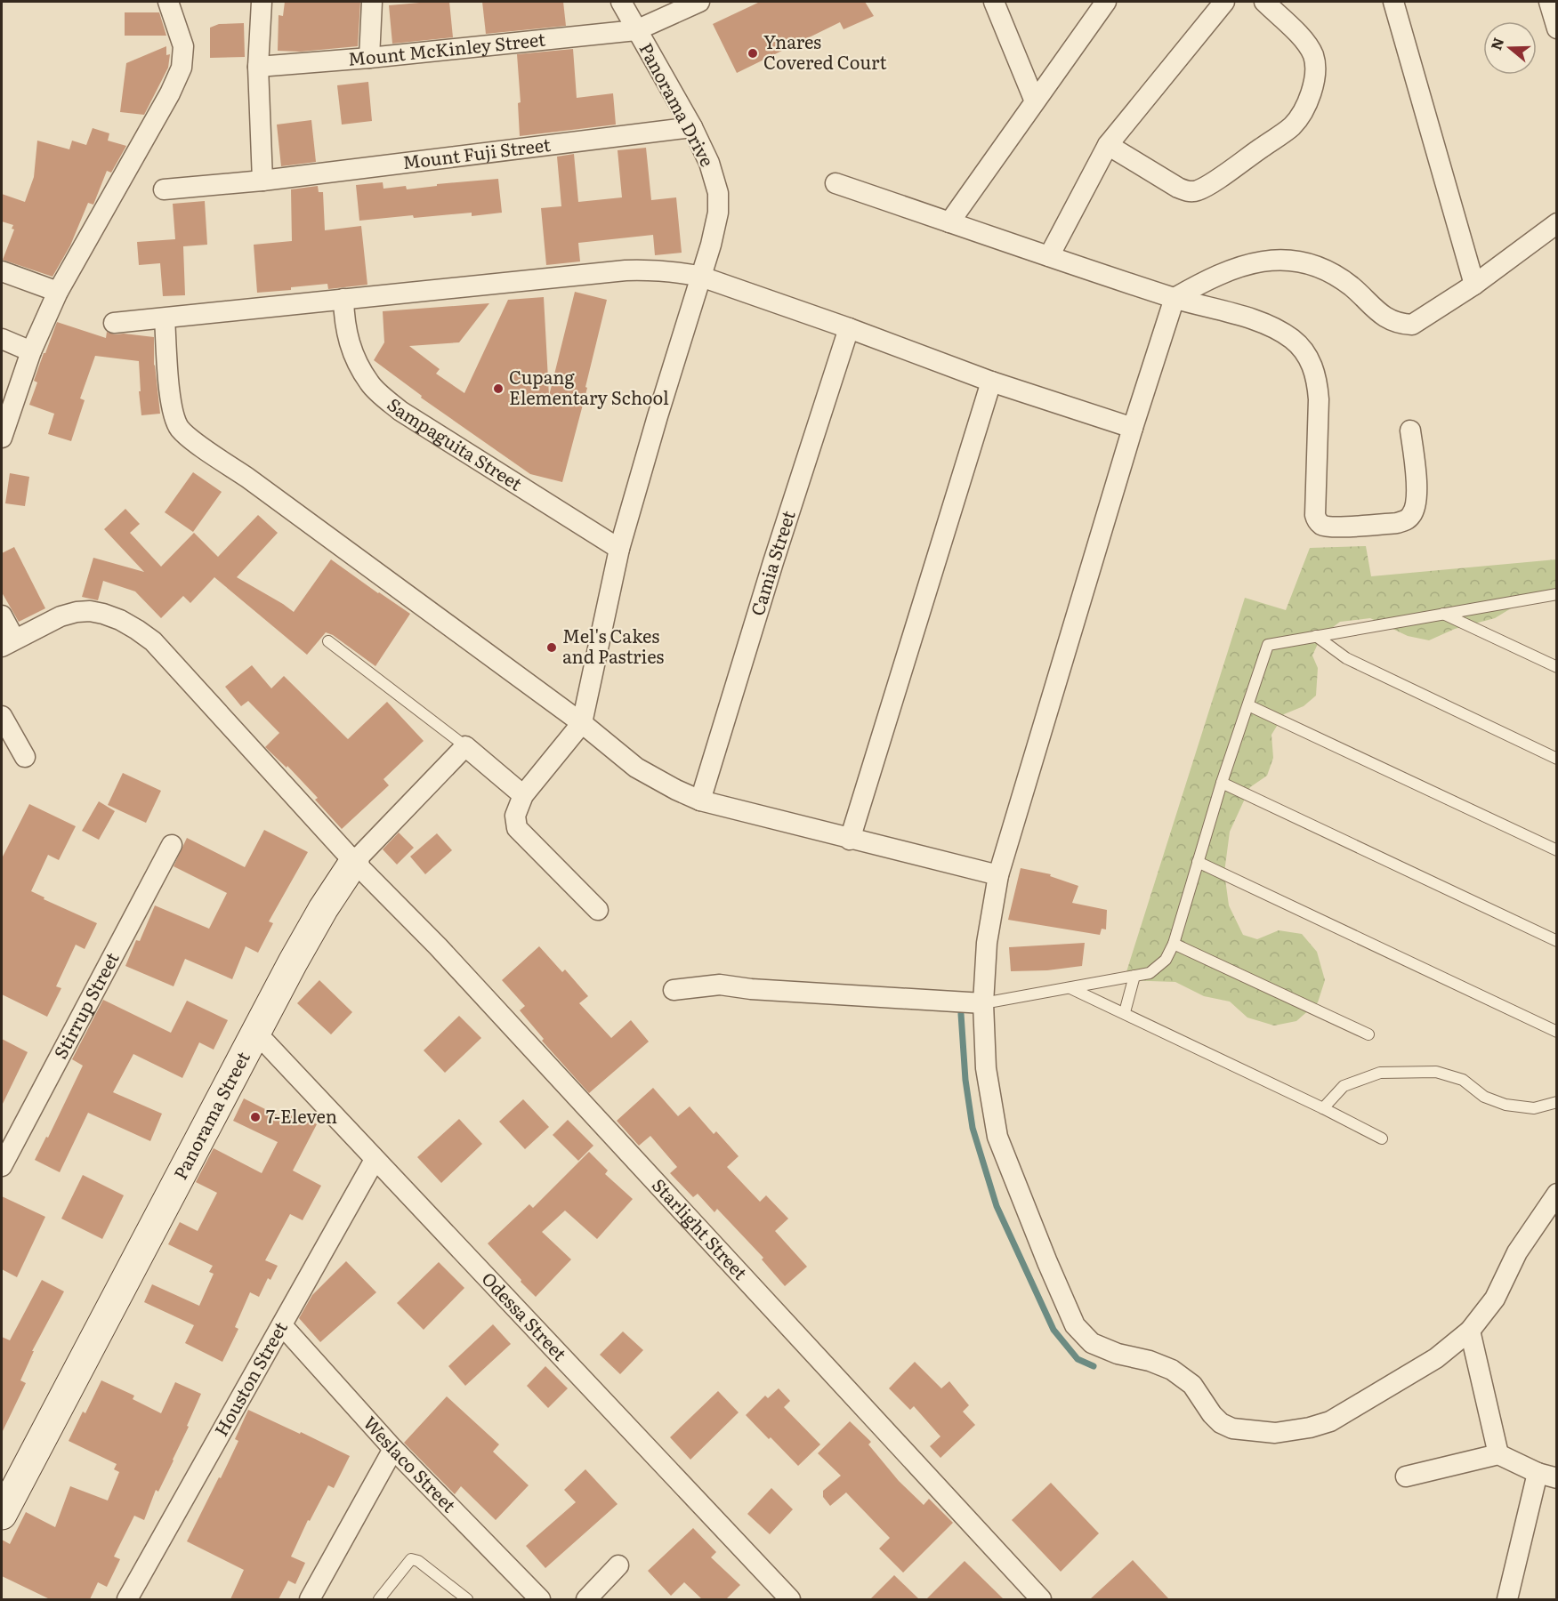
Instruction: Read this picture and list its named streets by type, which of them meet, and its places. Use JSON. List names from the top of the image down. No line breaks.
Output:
{"streets":{"street":["Mount McKinley Street","Panorama Drive","Mount Fuji Street","Sampaguita Street","Camia Street","Stirrup Street","Panorama Street","Starlight Street","Odessa Street","Houston Street","Weslaco Street"]},"crossings":[["Mount McKinley Street","Panorama Drive"],["Panorama Drive","Mount Fuji Street"],["Panorama Drive","Sampaguita Street"],["Panorama Street","Starlight Street"],["Panorama Street","Odessa Street"],["Odessa Street","Houston Street"],["Houston Street","Weslaco Street"]],"places":["Ynares Covered Court","Cupang Elementary School","Mel's Cakes and Pastries","7-Eleven"],"north":"left"}
